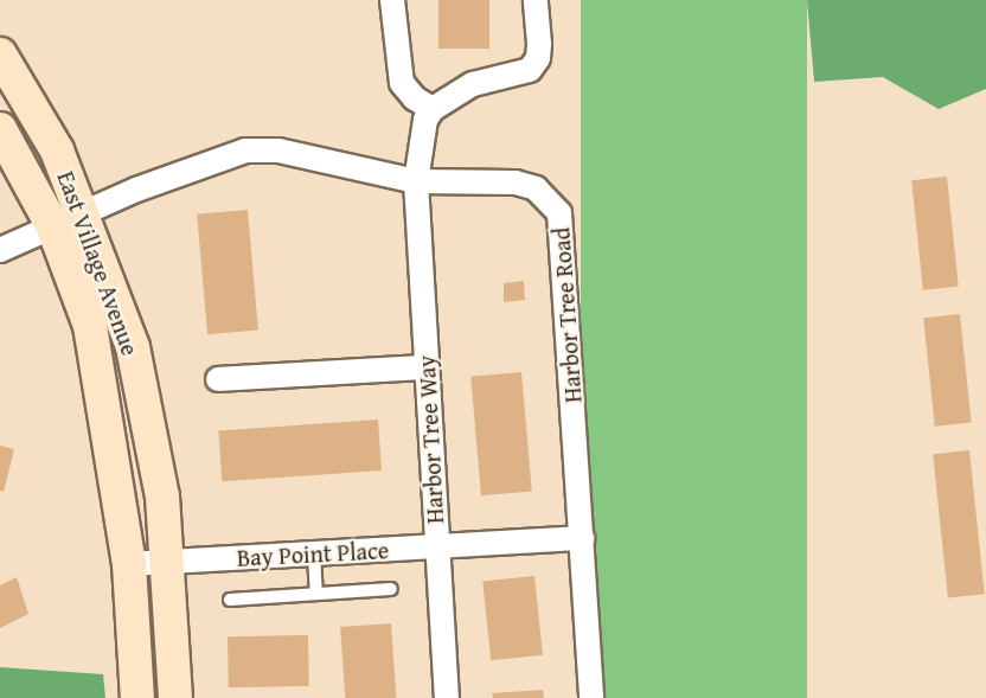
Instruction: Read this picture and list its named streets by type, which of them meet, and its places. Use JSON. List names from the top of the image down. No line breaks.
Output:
{"streets":{"street":["East Village Avenue","Harbor Tree Road","Harbor Tree Way","Bay Point Place"]},"crossings":[["East Village Avenue","Harbor Tree Road"],["East Village Avenue","Bay Point Place"],["Harbor Tree Road","Harbor Tree Way"],["Harbor Tree Road","Bay Point Place"],["Harbor Tree Way","Bay Point Place"]]}
